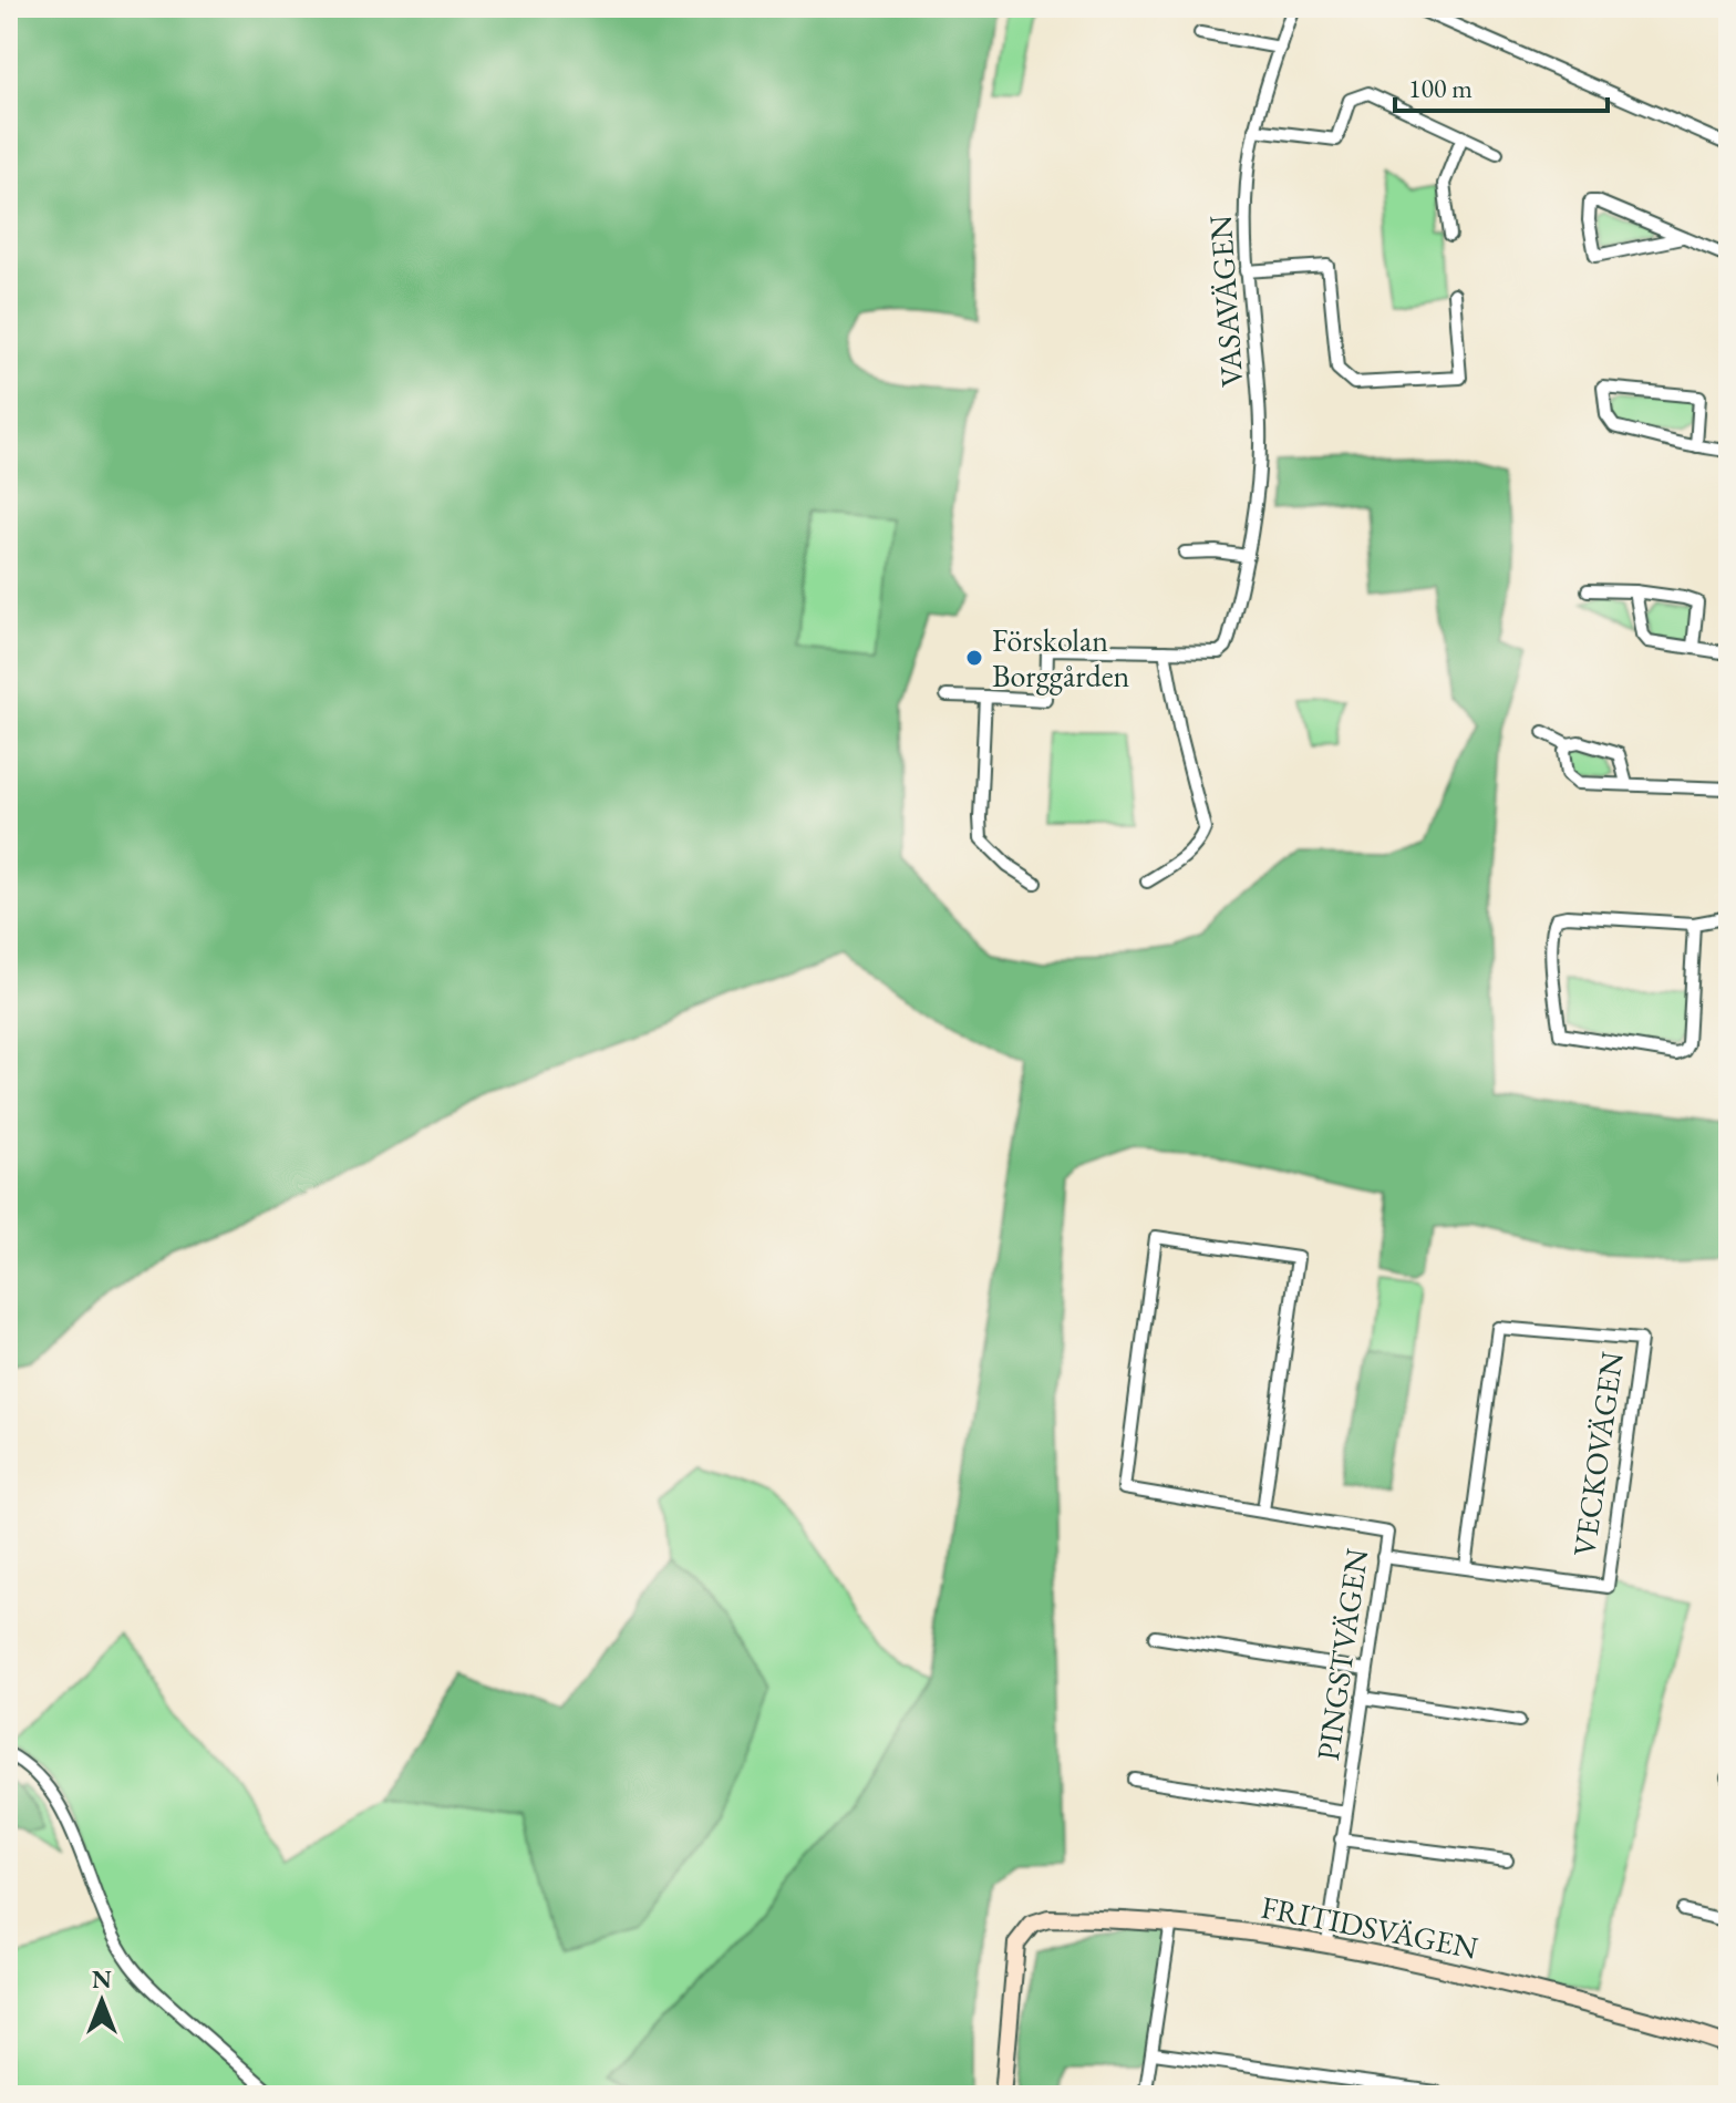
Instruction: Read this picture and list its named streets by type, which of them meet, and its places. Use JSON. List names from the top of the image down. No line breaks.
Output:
{"streets":{"street":["VASAVÄGEN","VECKOVÄGEN","PINGSTVÄGEN","FRITIDSVÄGEN"]},"crossings":[["PINGSTVÄGEN","FRITIDSVÄGEN"]],"places":["Förskolan Borggården"],"scale_bar":"100 m","north":"top"}
